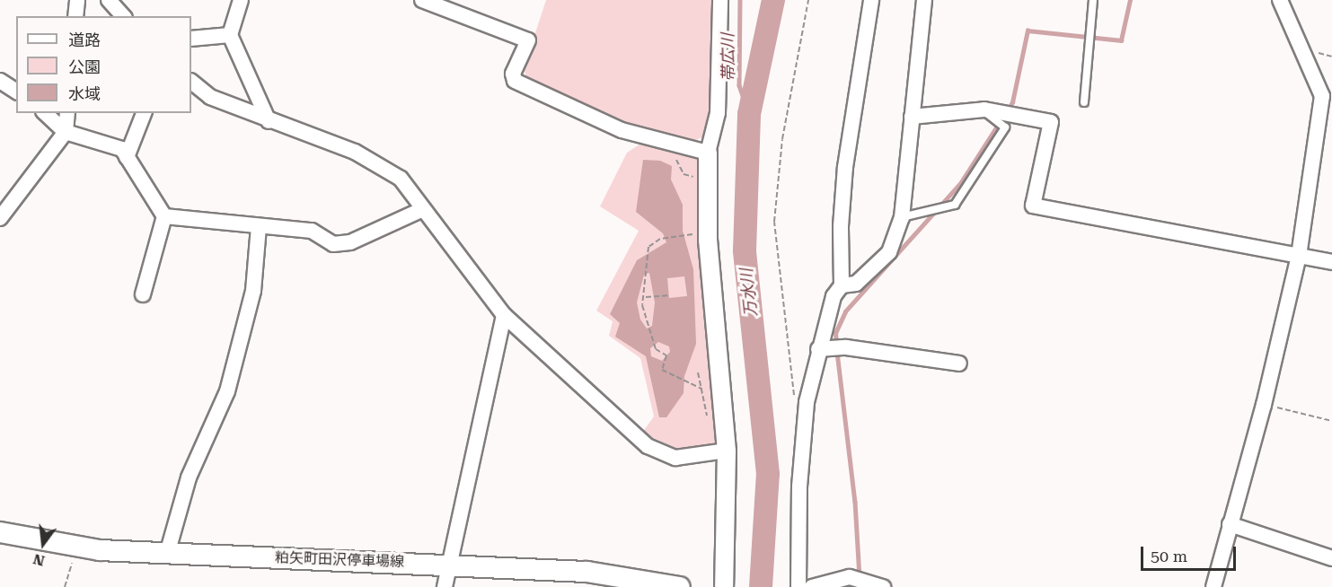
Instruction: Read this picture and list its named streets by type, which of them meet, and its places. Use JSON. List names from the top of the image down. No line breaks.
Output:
{"streets":{"main road":["粕矢町田沢停車場線"]},"water":["帯広川","万水川"],"legend":["道路","公園","水域"],"scale_bar":"50 m","north":"bottom"}
